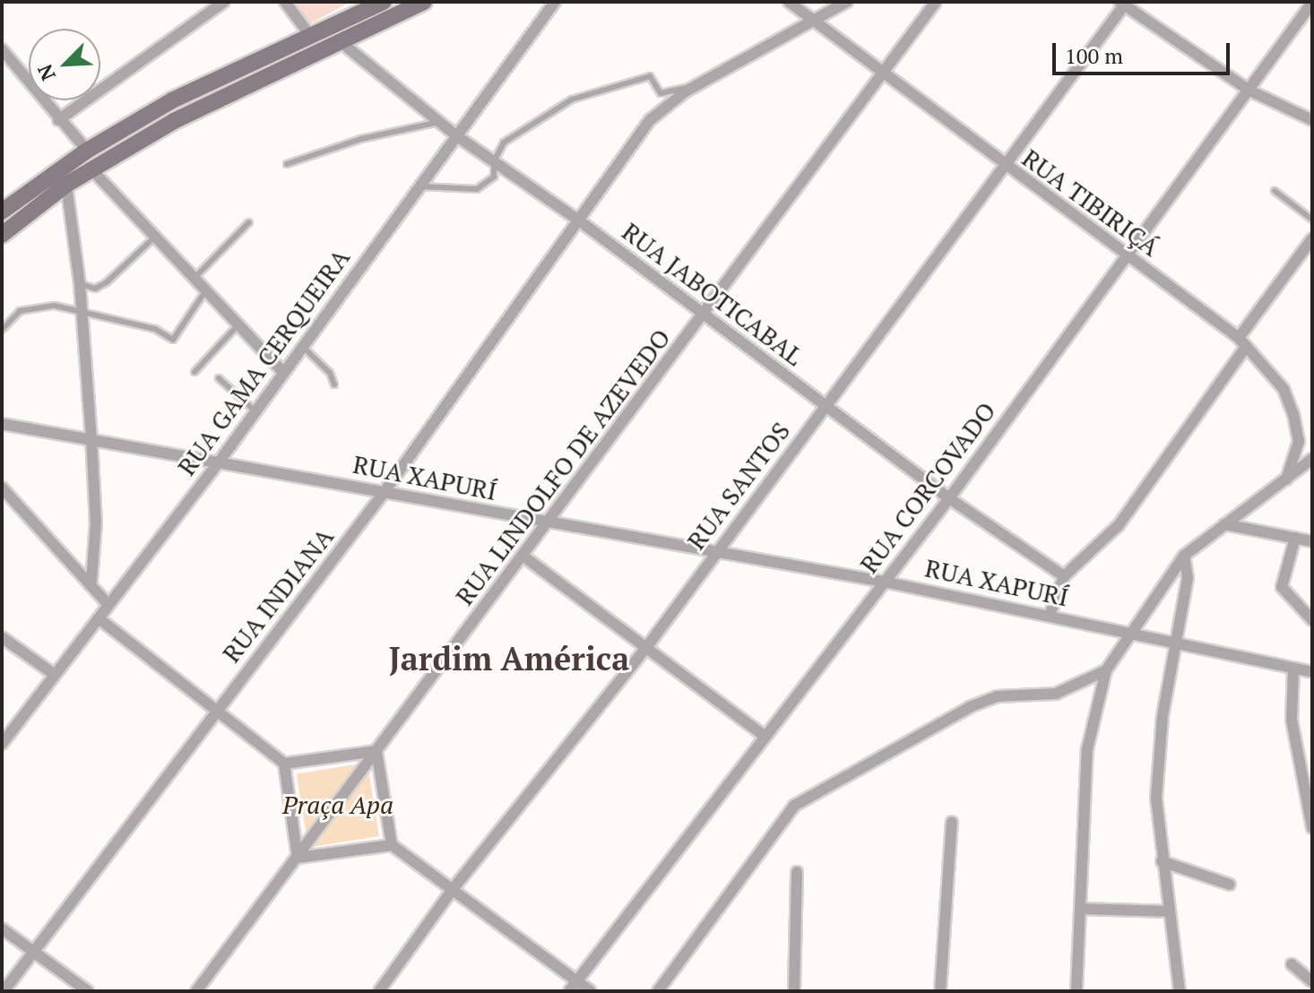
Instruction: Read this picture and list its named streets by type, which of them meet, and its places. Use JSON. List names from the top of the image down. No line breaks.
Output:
{"streets":{"street":["RUA TIBIRIÇÁ","RUA JABOTICABAL","RUA GAMA CERQUEIRA","RUA LINDOLFO DE AZEVEDO","RUA XAPURÍ","RUA SANTOS","RUA CORCOVADO","RUA INDIANA"]},"crossings":[["RUA TIBIRIÇÁ","RUA LINDOLFO DE AZEVEDO"],["RUA TIBIRIÇÁ","RUA SANTOS"],["RUA TIBIRIÇÁ","RUA CORCOVADO"],["RUA TIBIRIÇÁ","RUA INDIANA"],["RUA JABOTICABAL","RUA GAMA CERQUEIRA"],["RUA JABOTICABAL","RUA LINDOLFO DE AZEVEDO"],["RUA JABOTICABAL","RUA SANTOS"],["RUA JABOTICABAL","RUA CORCOVADO"],["RUA JABOTICABAL","RUA INDIANA"],["RUA GAMA CERQUEIRA","RUA XAPURÍ"],["RUA LINDOLFO DE AZEVEDO","RUA XAPURÍ"],["RUA XAPURÍ","RUA SANTOS"],["RUA XAPURÍ","RUA CORCOVADO"],["RUA XAPURÍ","RUA INDIANA"]],"districts":["Jardim América"],"parks":["Praça Apa"],"scale_bar":"100 m","north":"bottom left"}
